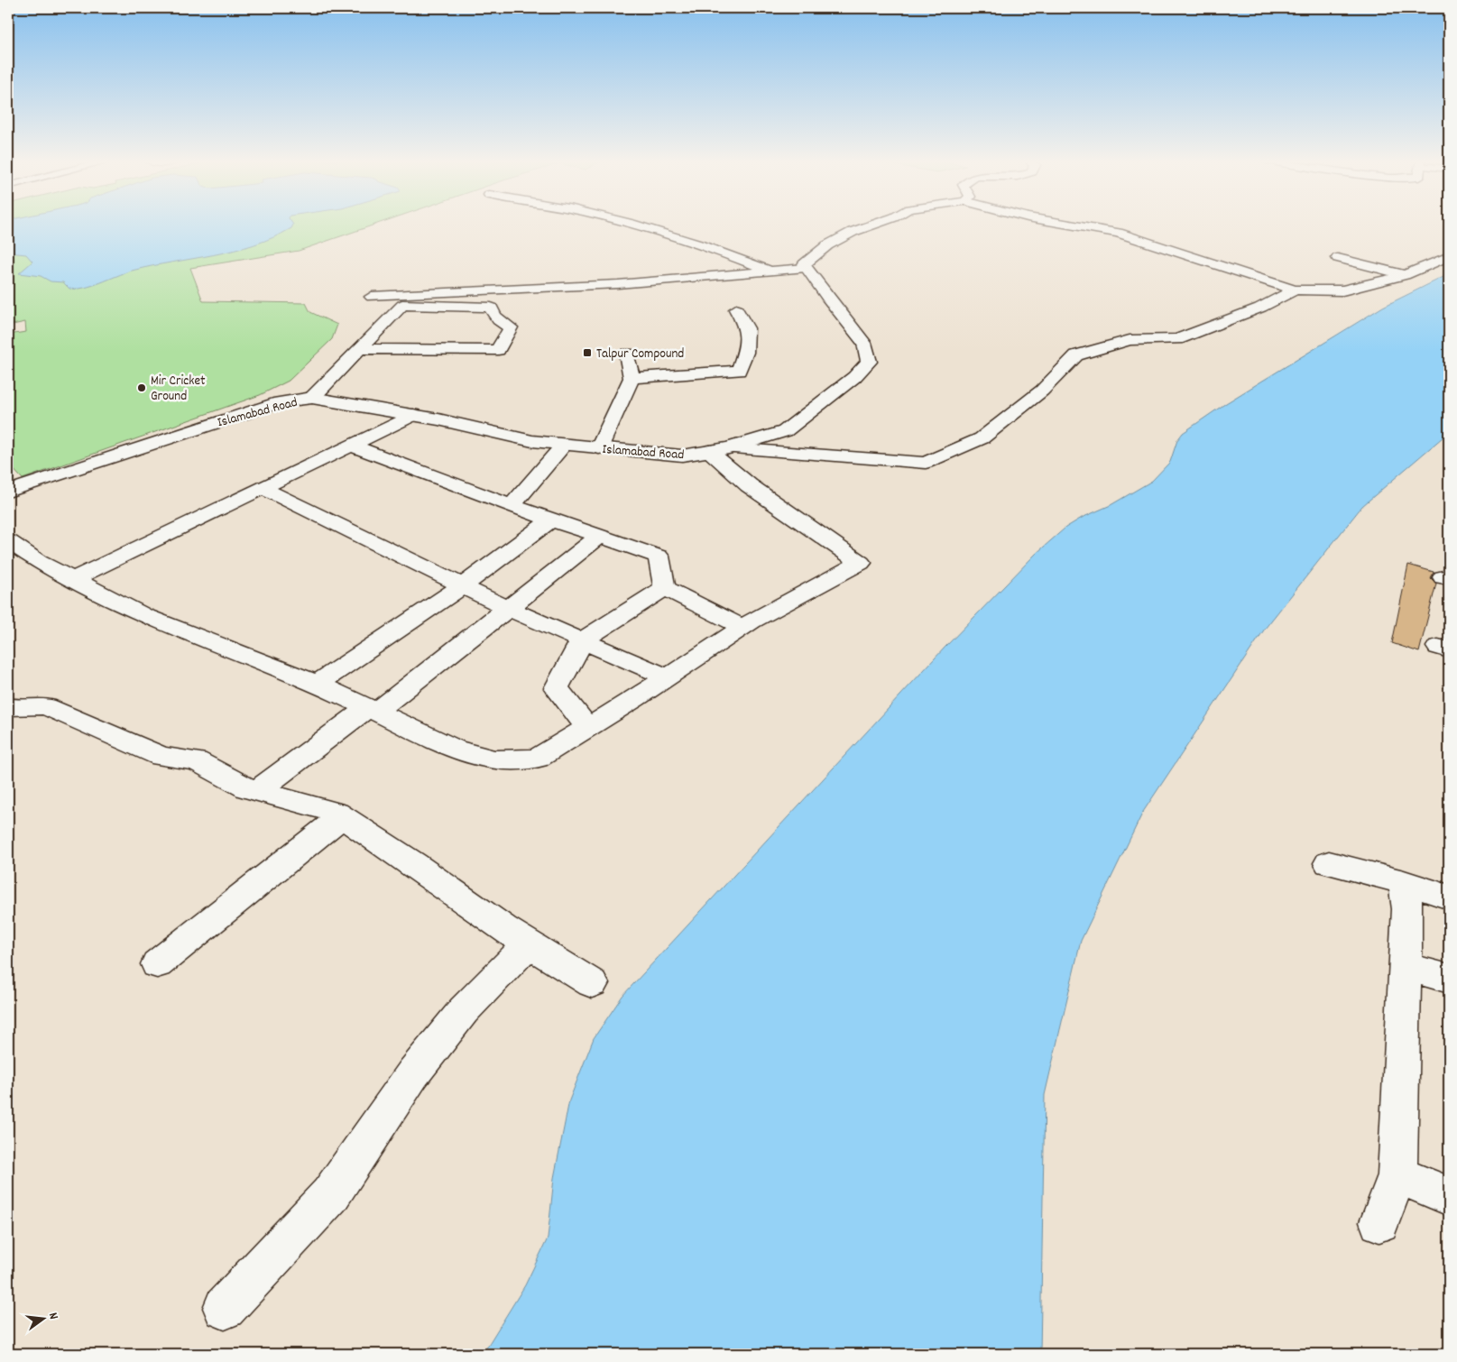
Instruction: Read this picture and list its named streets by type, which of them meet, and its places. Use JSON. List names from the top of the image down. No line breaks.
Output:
{"streets":{"street":["Islamabad Road"]},"places":{"transit":["Talpur Compound"],"other":["Mir Cricket Ground"]},"north":"right"}
